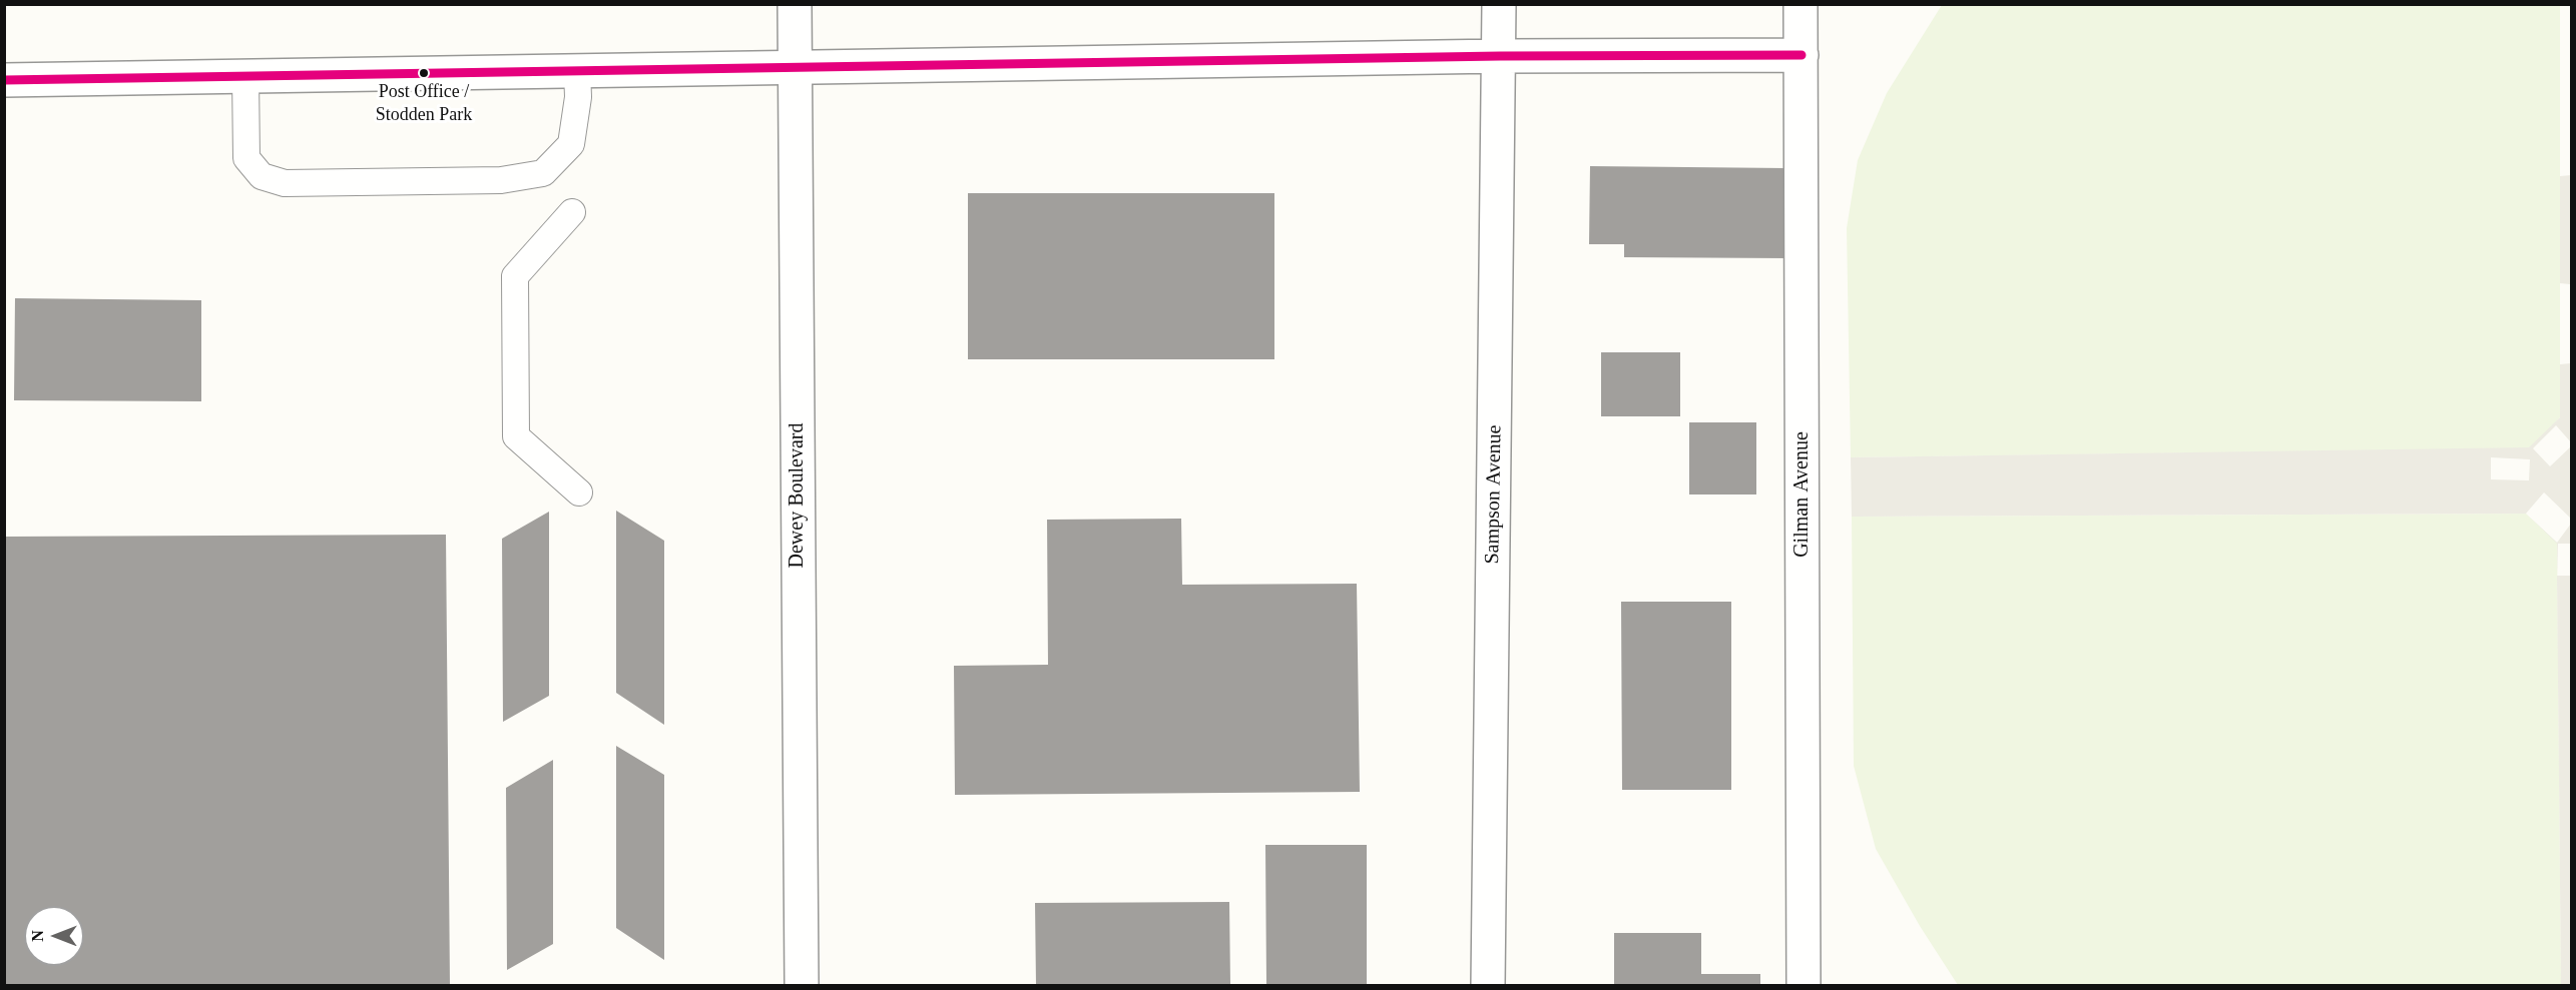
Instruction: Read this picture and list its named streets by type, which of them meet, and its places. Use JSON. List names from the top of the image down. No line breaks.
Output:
{"streets":{"street":["Sampson Avenue","Gilman Avenue","Dewey Boulevard"]},"places":["Post Office / Stodden Park"],"north":"left"}
